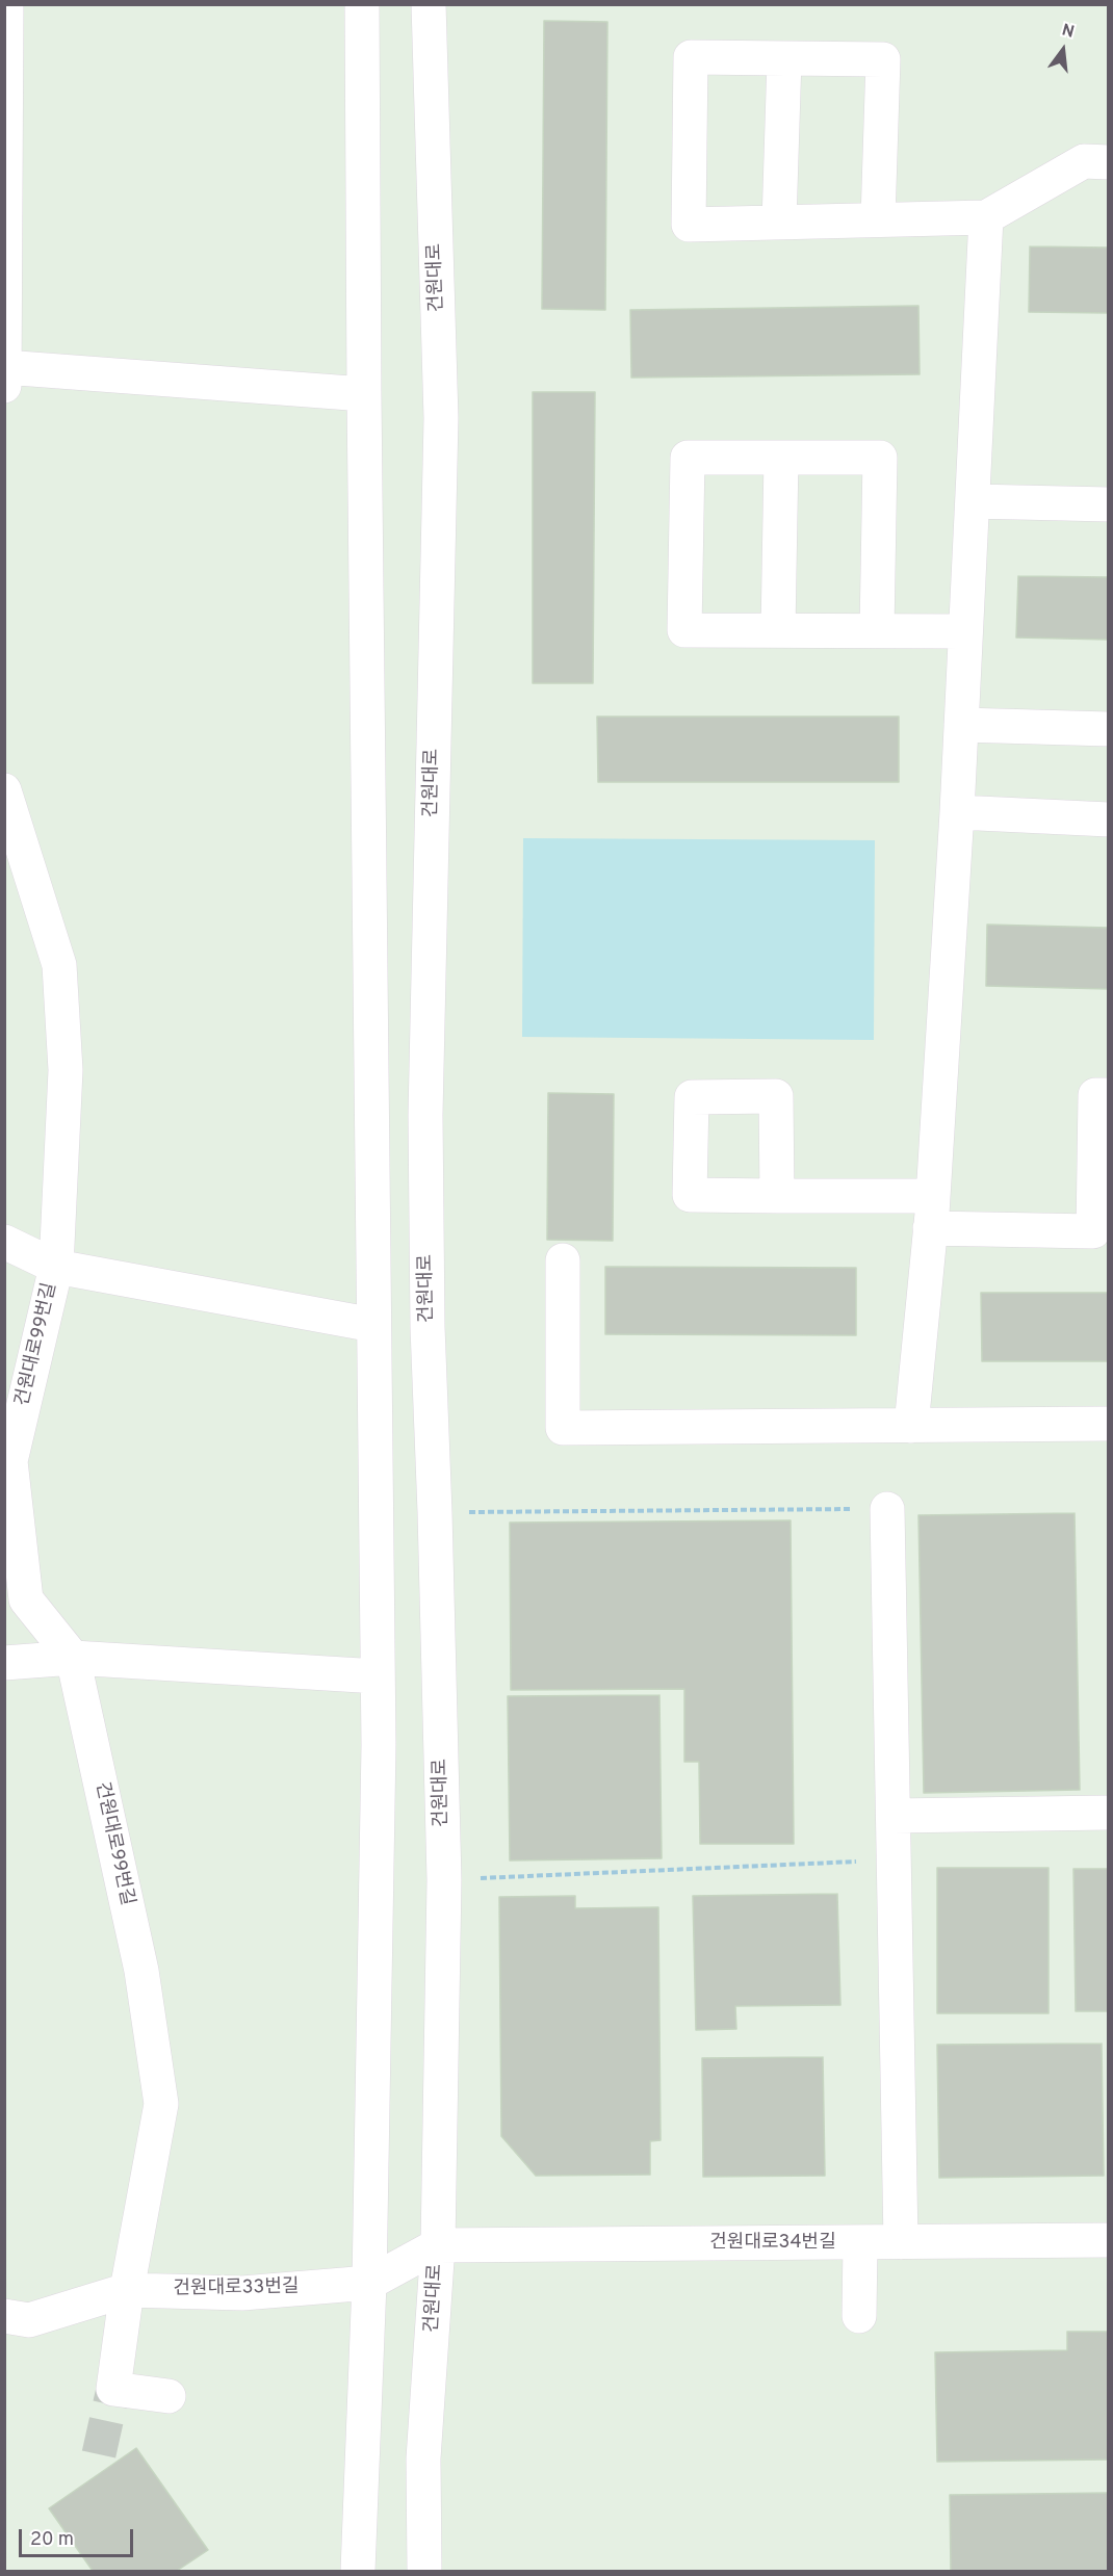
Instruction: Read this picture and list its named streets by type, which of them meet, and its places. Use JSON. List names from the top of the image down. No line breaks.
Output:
{"streets":{"street":["건원대로","건원대로99번길","건원대로34번길","건원대로33번길"]},"crossings":[["건원대로","건원대로34번길"],["건원대로","건원대로33번길"],["건원대로99번길","건원대로33번길"],["건원대로34번길","건원대로33번길"]],"scale_bar":"20 m","north":"top"}
